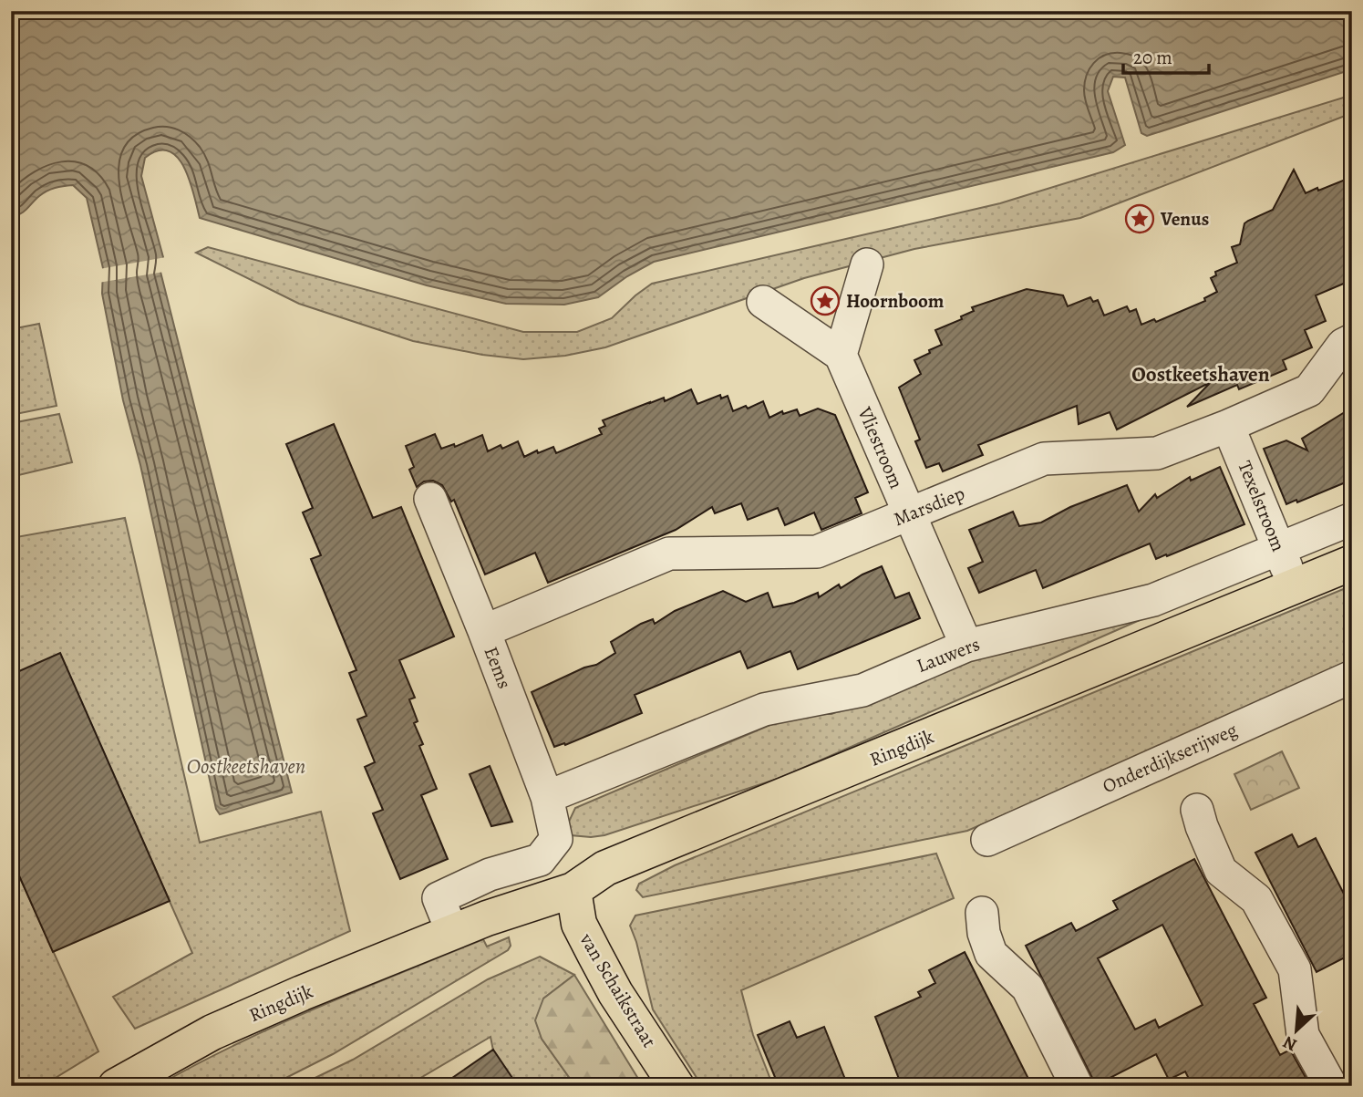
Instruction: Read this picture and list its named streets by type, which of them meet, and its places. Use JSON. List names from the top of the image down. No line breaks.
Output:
{"streets":{"main road":["Ringdijk","van Schaikstraat"],"street":["Vliestroom","Marsdiep","Texelstroom","Lauwers","Eems","Onderdijkserijweg"]},"crossings":[["Vliestroom","Marsdiep"],["Vliestroom","Lauwers"],["Marsdiep","Texelstroom"],["Marsdiep","Eems"],["Texelstroom","Lauwers"],["Texelstroom","Ringdijk"],["Lauwers","Eems"],["Eems","Ringdijk"],["Ringdijk","van Schaikstraat"]],"districts":["Oostkeetshaven"],"water":["Oostkeetshaven"],"places":{"place":["Venus","Hoornboom"]},"scale_bar":"20 m","north":"bottom left"}
